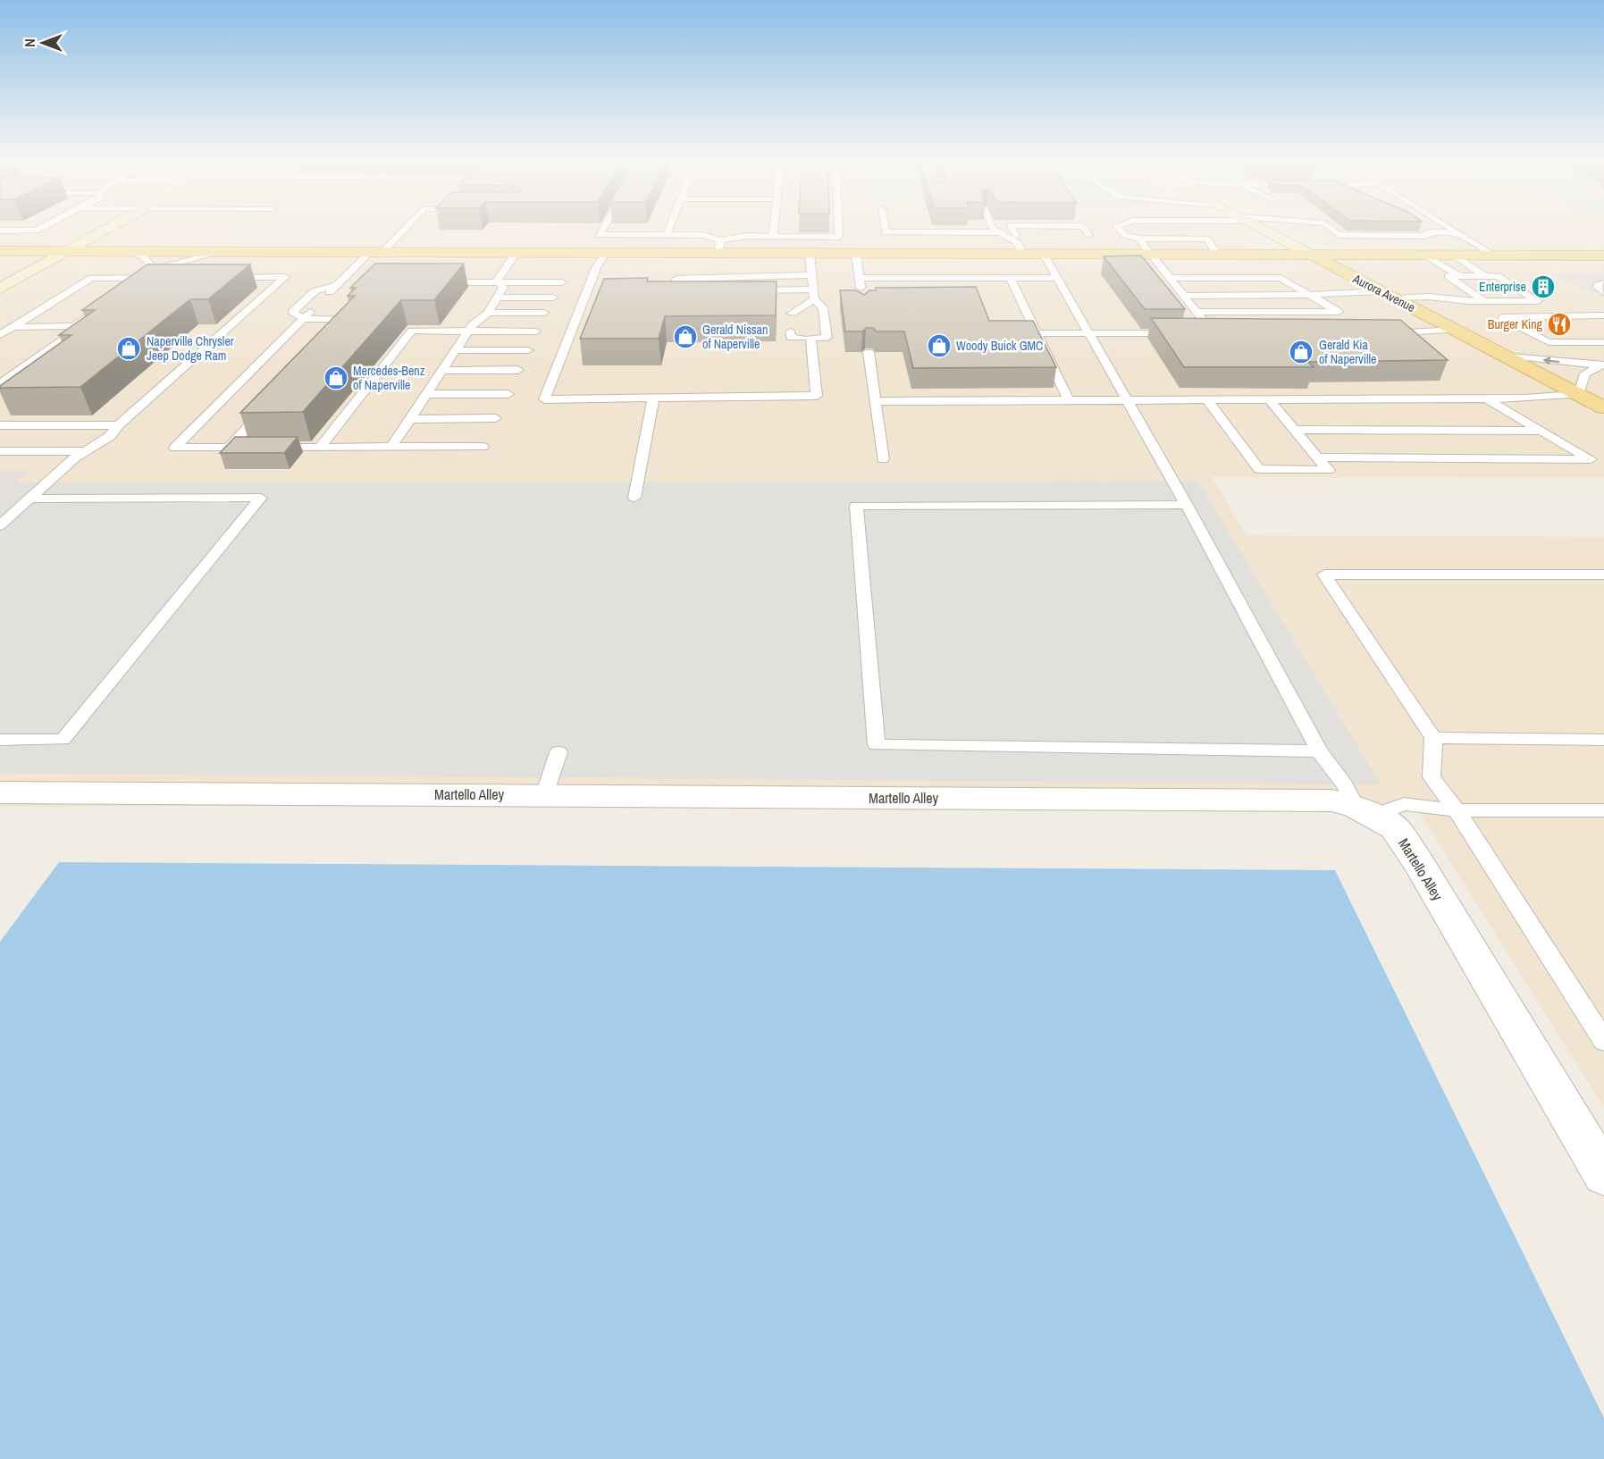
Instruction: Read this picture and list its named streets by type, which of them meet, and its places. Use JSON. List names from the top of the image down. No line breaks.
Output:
{"streets":{"main road":["Aurora Avenue"],"street":["Martello Alley"]},"places":{"building":["Enterprise"],"restaurant":["Burger King"],"shop":["Gerald Nissan of Naperville","Woody Buick GMC","Naperville Chrysler Jeep Dodge Ram","Gerald Kia of Naperville","Mercedes-Benz of Naperville"]},"north":"left"}
